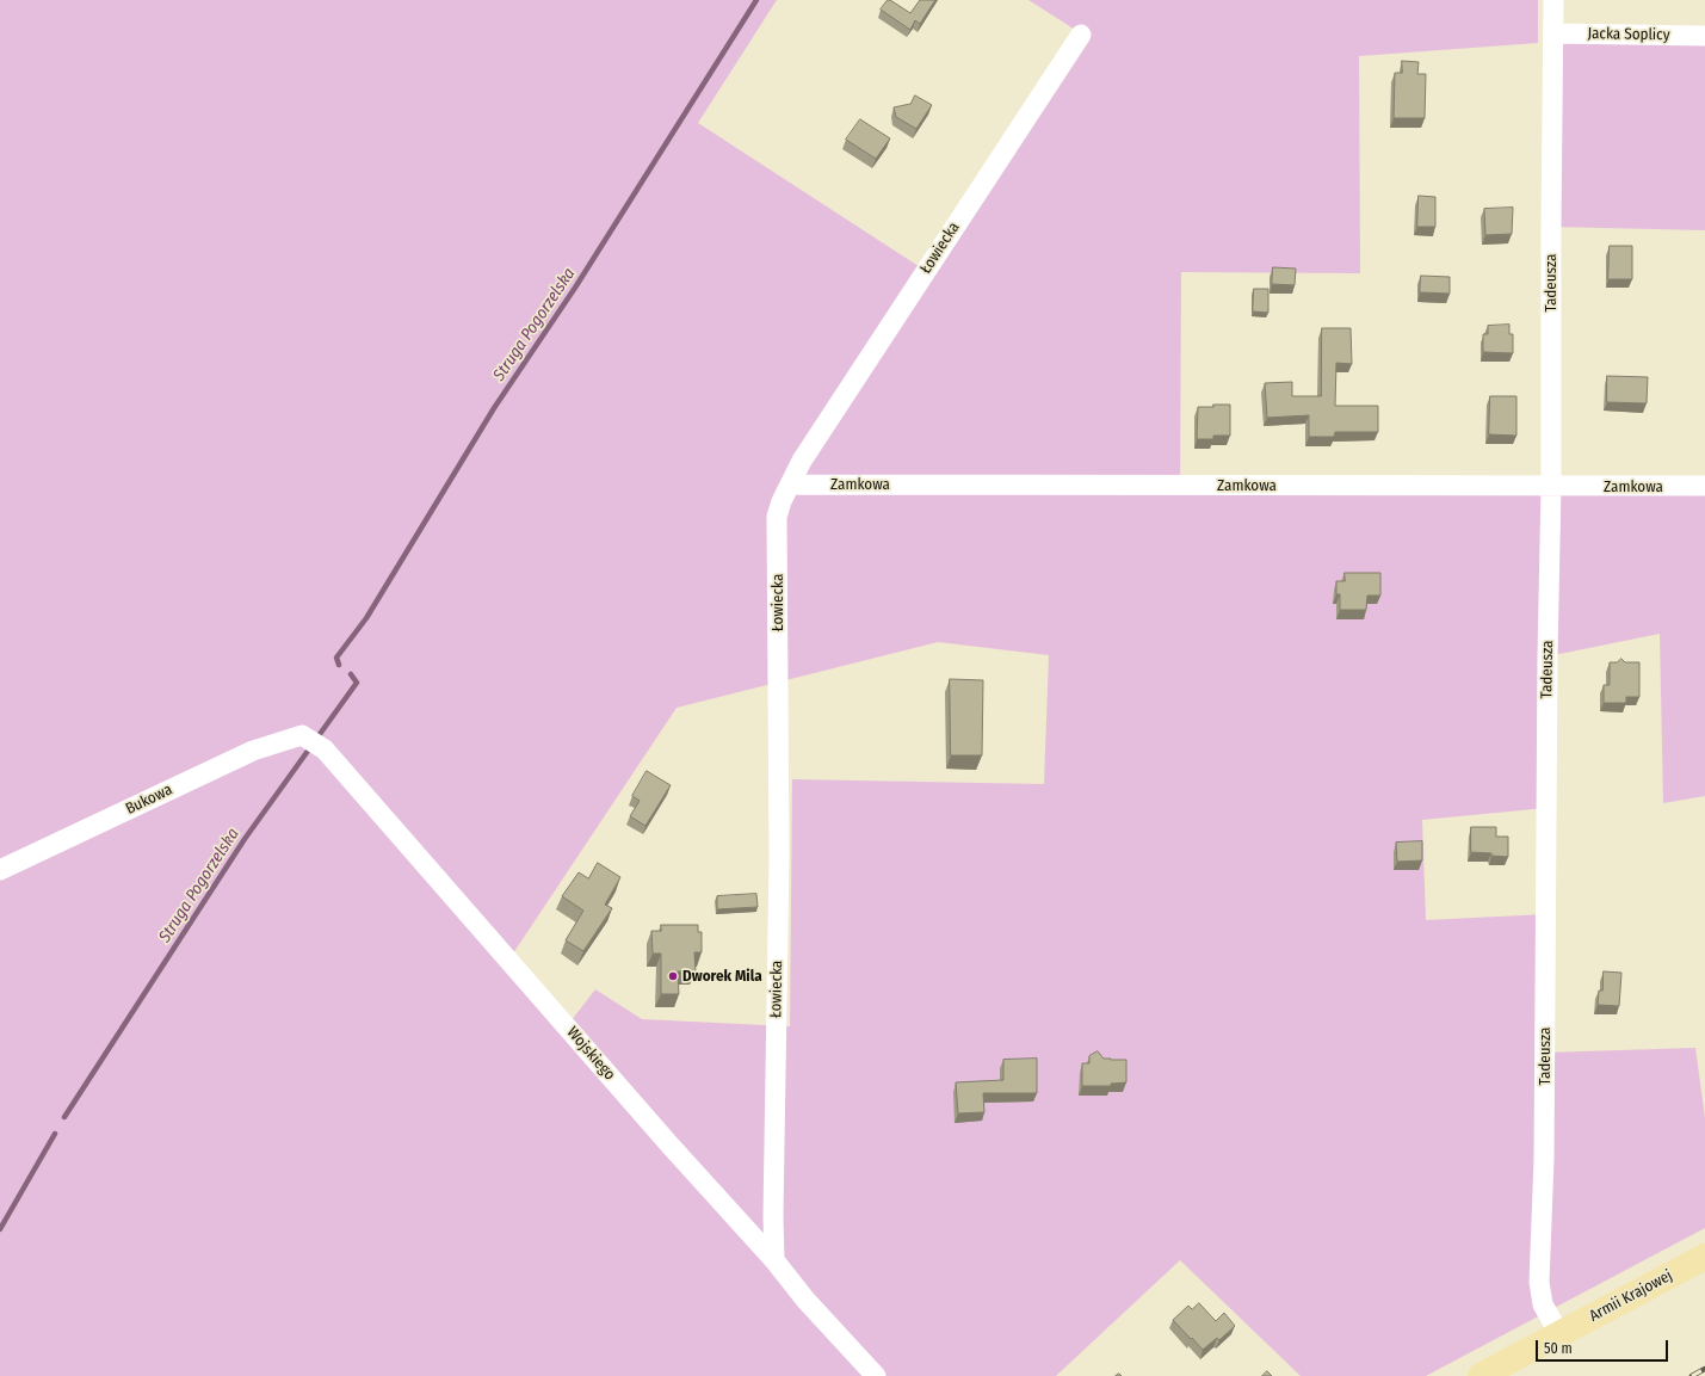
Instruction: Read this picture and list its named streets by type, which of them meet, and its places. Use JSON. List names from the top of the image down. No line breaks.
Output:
{"streets":{"main road":["Armii Krajowej"],"street":["Jacka Soplicy","Łowiecka","Tadeusza","Zamkowa","Bukowa","Wojskiego"]},"crossings":[["Jacka Soplicy","Tadeusza"],["Łowiecka","Zamkowa"],["Łowiecka","Wojskiego"],["Tadeusza","Zamkowa"],["Tadeusza","Armii Krajowej"],["Bukowa","Wojskiego"]],"water":["Struga Pogorzelska"],"places":["Dworek Mila"],"scale_bar":"50 m"}
